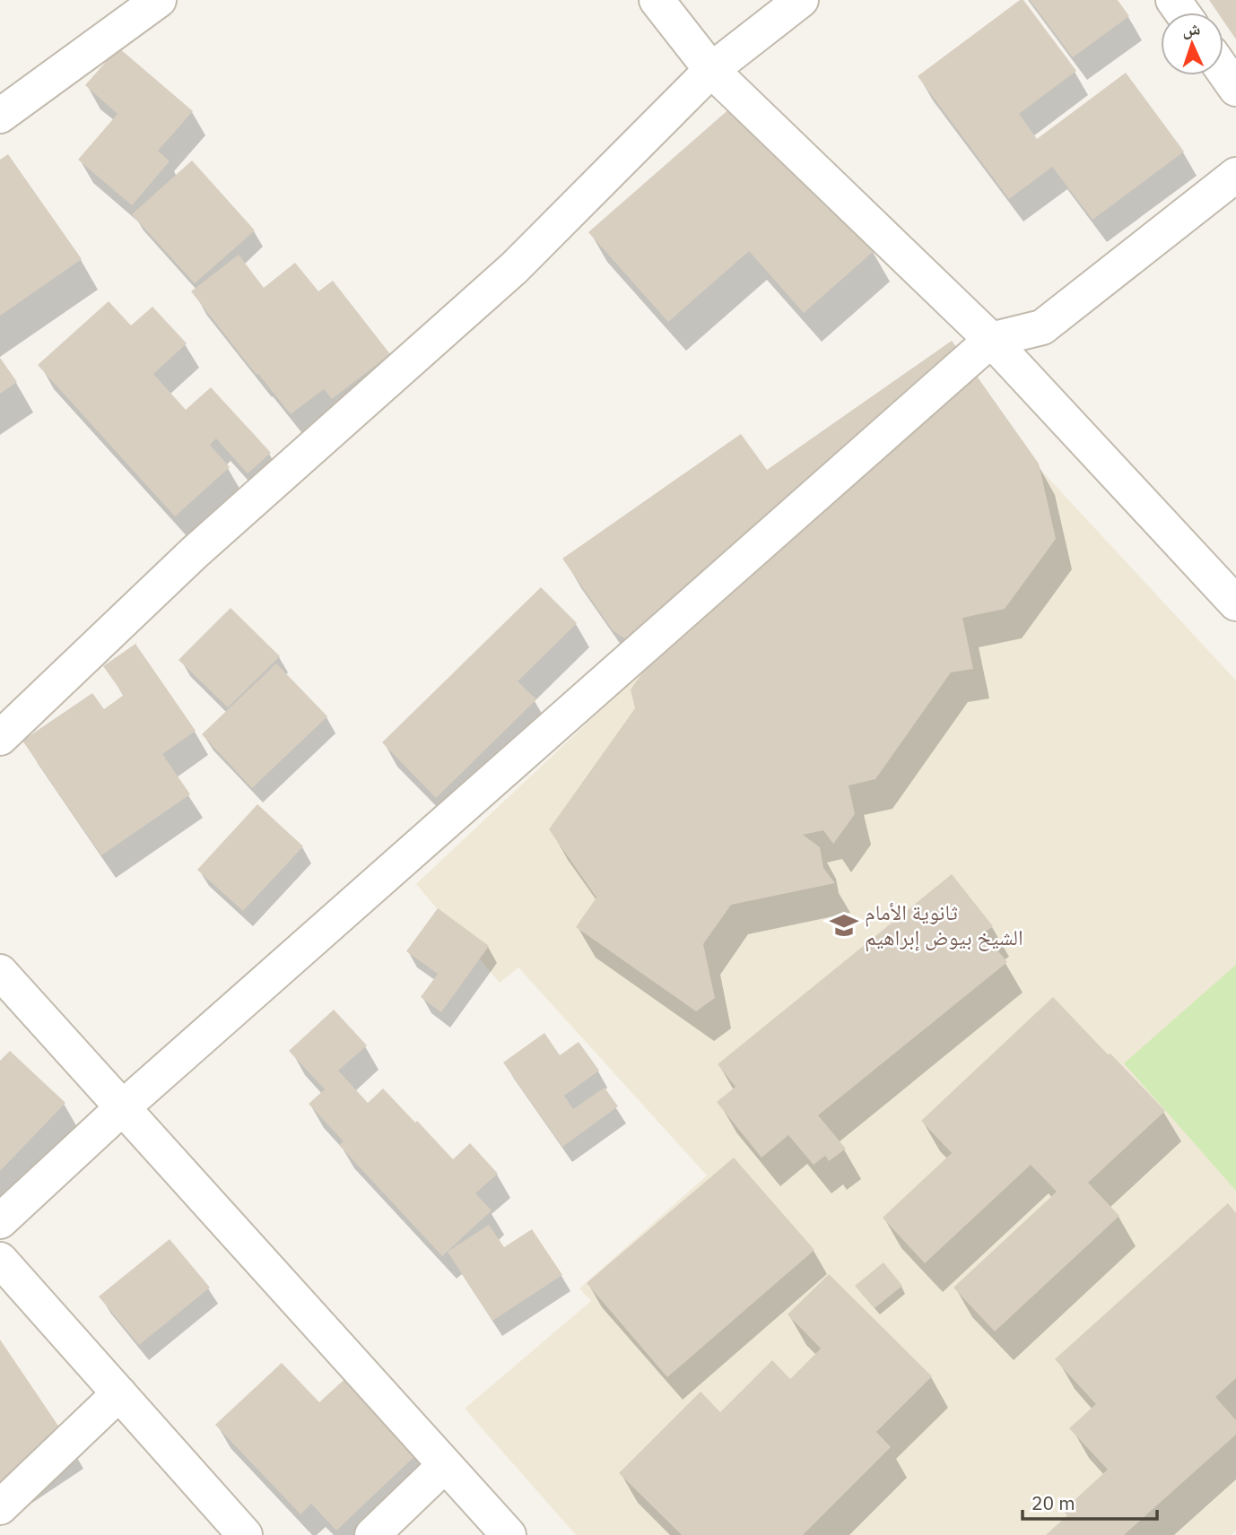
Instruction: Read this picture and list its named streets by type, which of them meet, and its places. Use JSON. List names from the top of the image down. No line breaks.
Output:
{"places":{"school or university":["ثانوية الأمام الشيخ بيوض إبراهيم"]},"scale_bar":"20 m","north":"top"}
